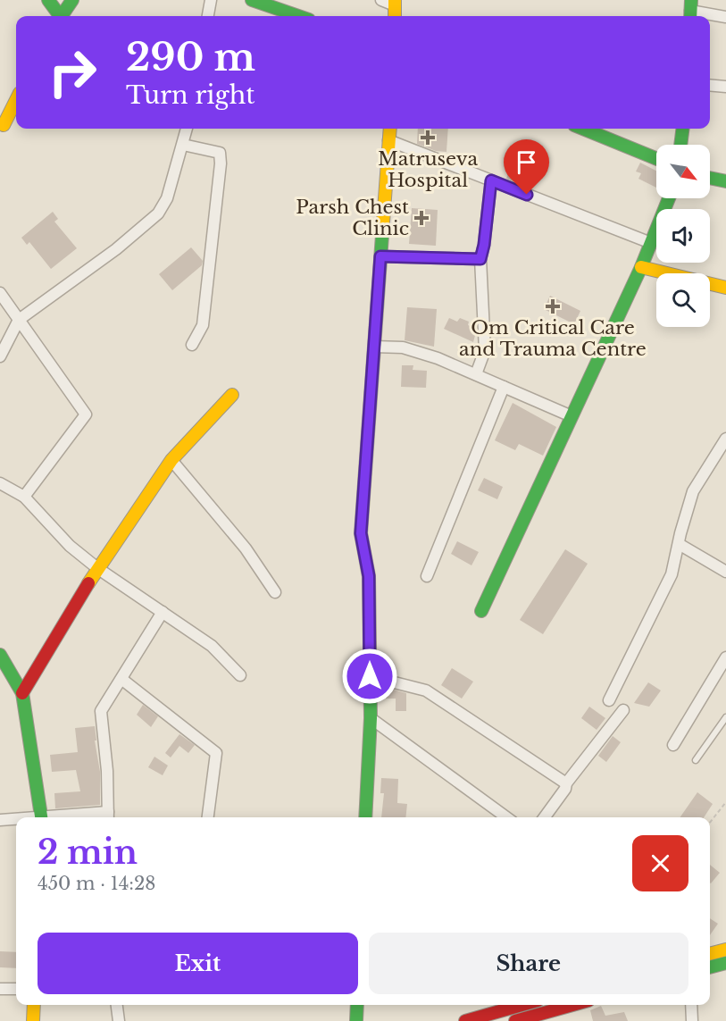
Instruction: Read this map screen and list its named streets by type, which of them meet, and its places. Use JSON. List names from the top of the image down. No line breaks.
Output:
{"places":{"health":["Matruseva Hospital","Parsh Chest Clinic","Om Critical Care and Trauma Centre"]},"north":"bottom right","page":{"turn":["290 m","Turn right"],"heading":["2 min","450 m · 14:28"],"buttons":["Exit","Share"]}}
